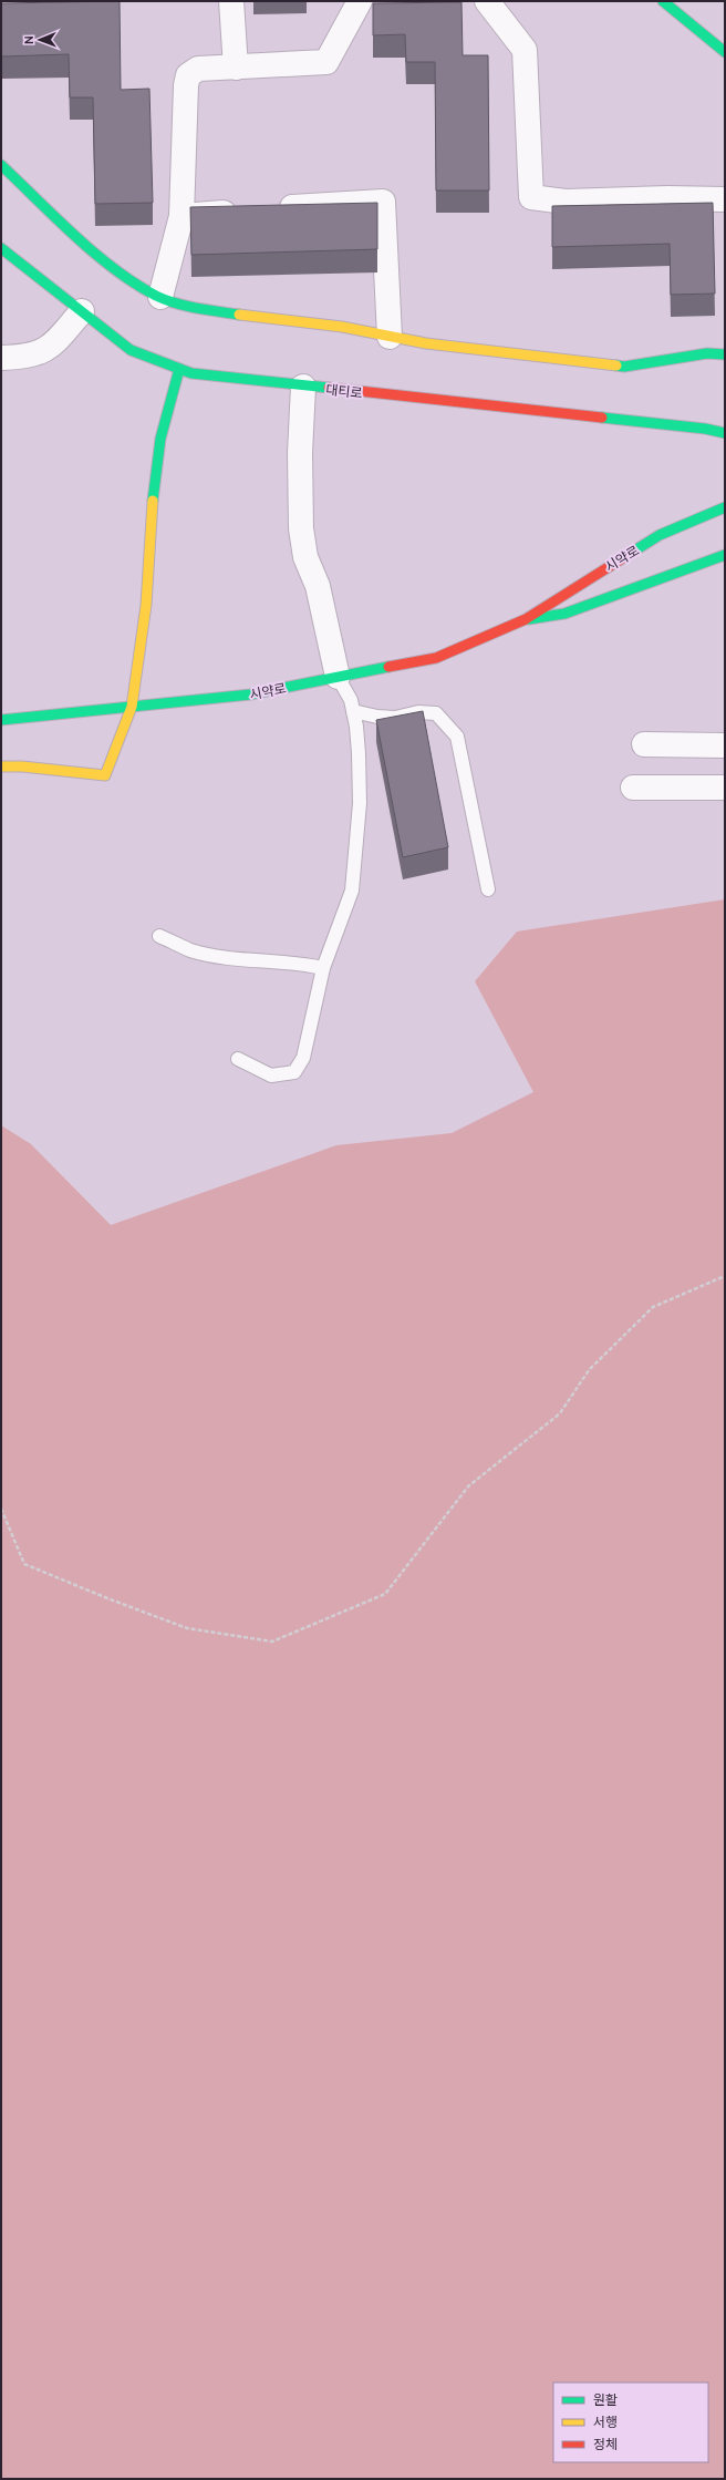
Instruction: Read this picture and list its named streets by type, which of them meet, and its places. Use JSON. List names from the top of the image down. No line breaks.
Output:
{"streets":{"street":["대티로","시약로"]},"legend":["원활","서행","정체"],"north":"left"}
